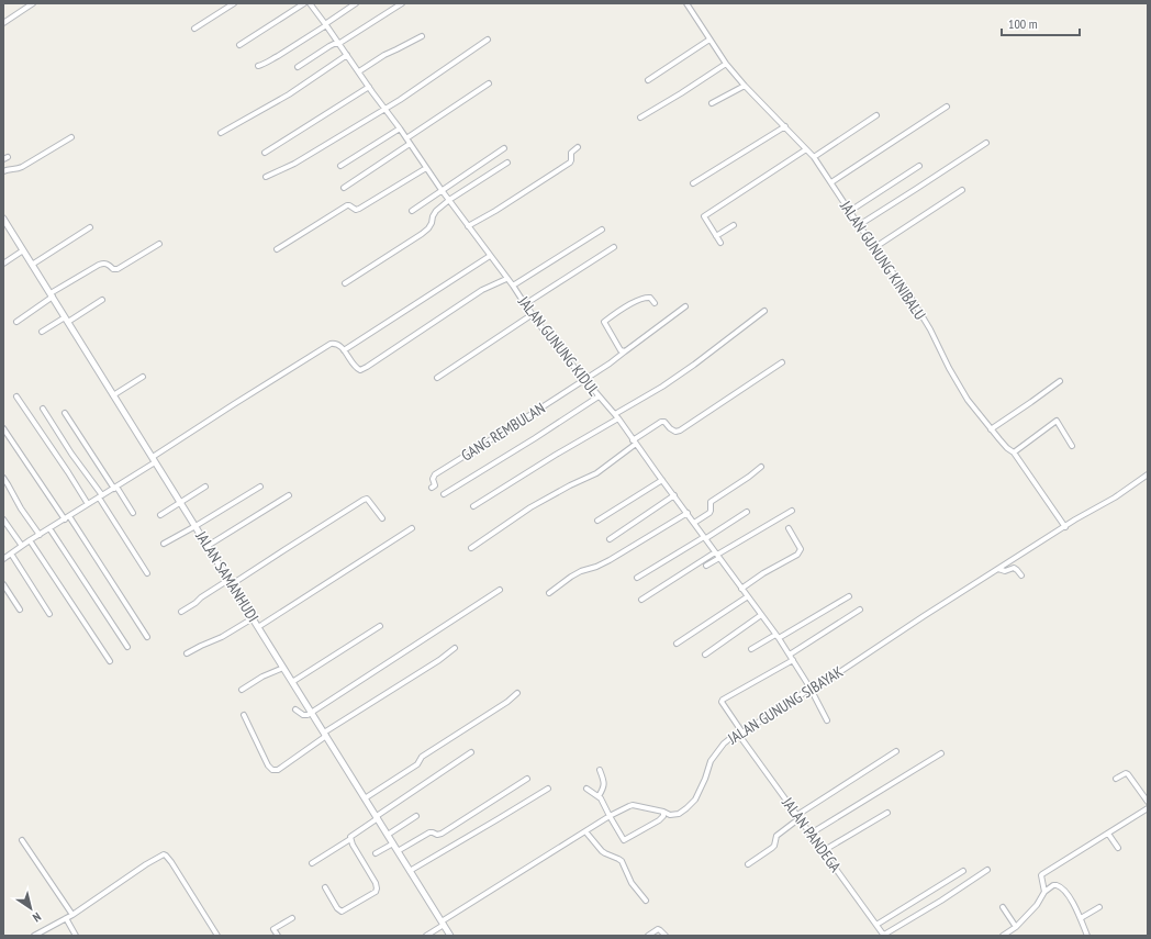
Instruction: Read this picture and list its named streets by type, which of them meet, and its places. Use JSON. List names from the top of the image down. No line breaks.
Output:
{"streets":{"street":["JALAN GUNUNG KINIBALU","JALAN GUNUNG KIDUL","GANG REMBULAN","JALAN SAMANHUDI","JALAN GUNUNG SIBAYAK","JALAN PANDEGA"]},"crossings":[["JALAN GUNUNG KINIBALU","JALAN GUNUNG SIBAYAK"],["JALAN GUNUNG KIDUL","GANG REMBULAN"],["JALAN GUNUNG KIDUL","JALAN GUNUNG SIBAYAK"],["JALAN GUNUNG KIDUL","JALAN PANDEGA"],["JALAN SAMANHUDI","JALAN GUNUNG SIBAYAK"],["JALAN GUNUNG SIBAYAK","JALAN PANDEGA"]],"scale_bar":"100 m","north":"bottom right"}
